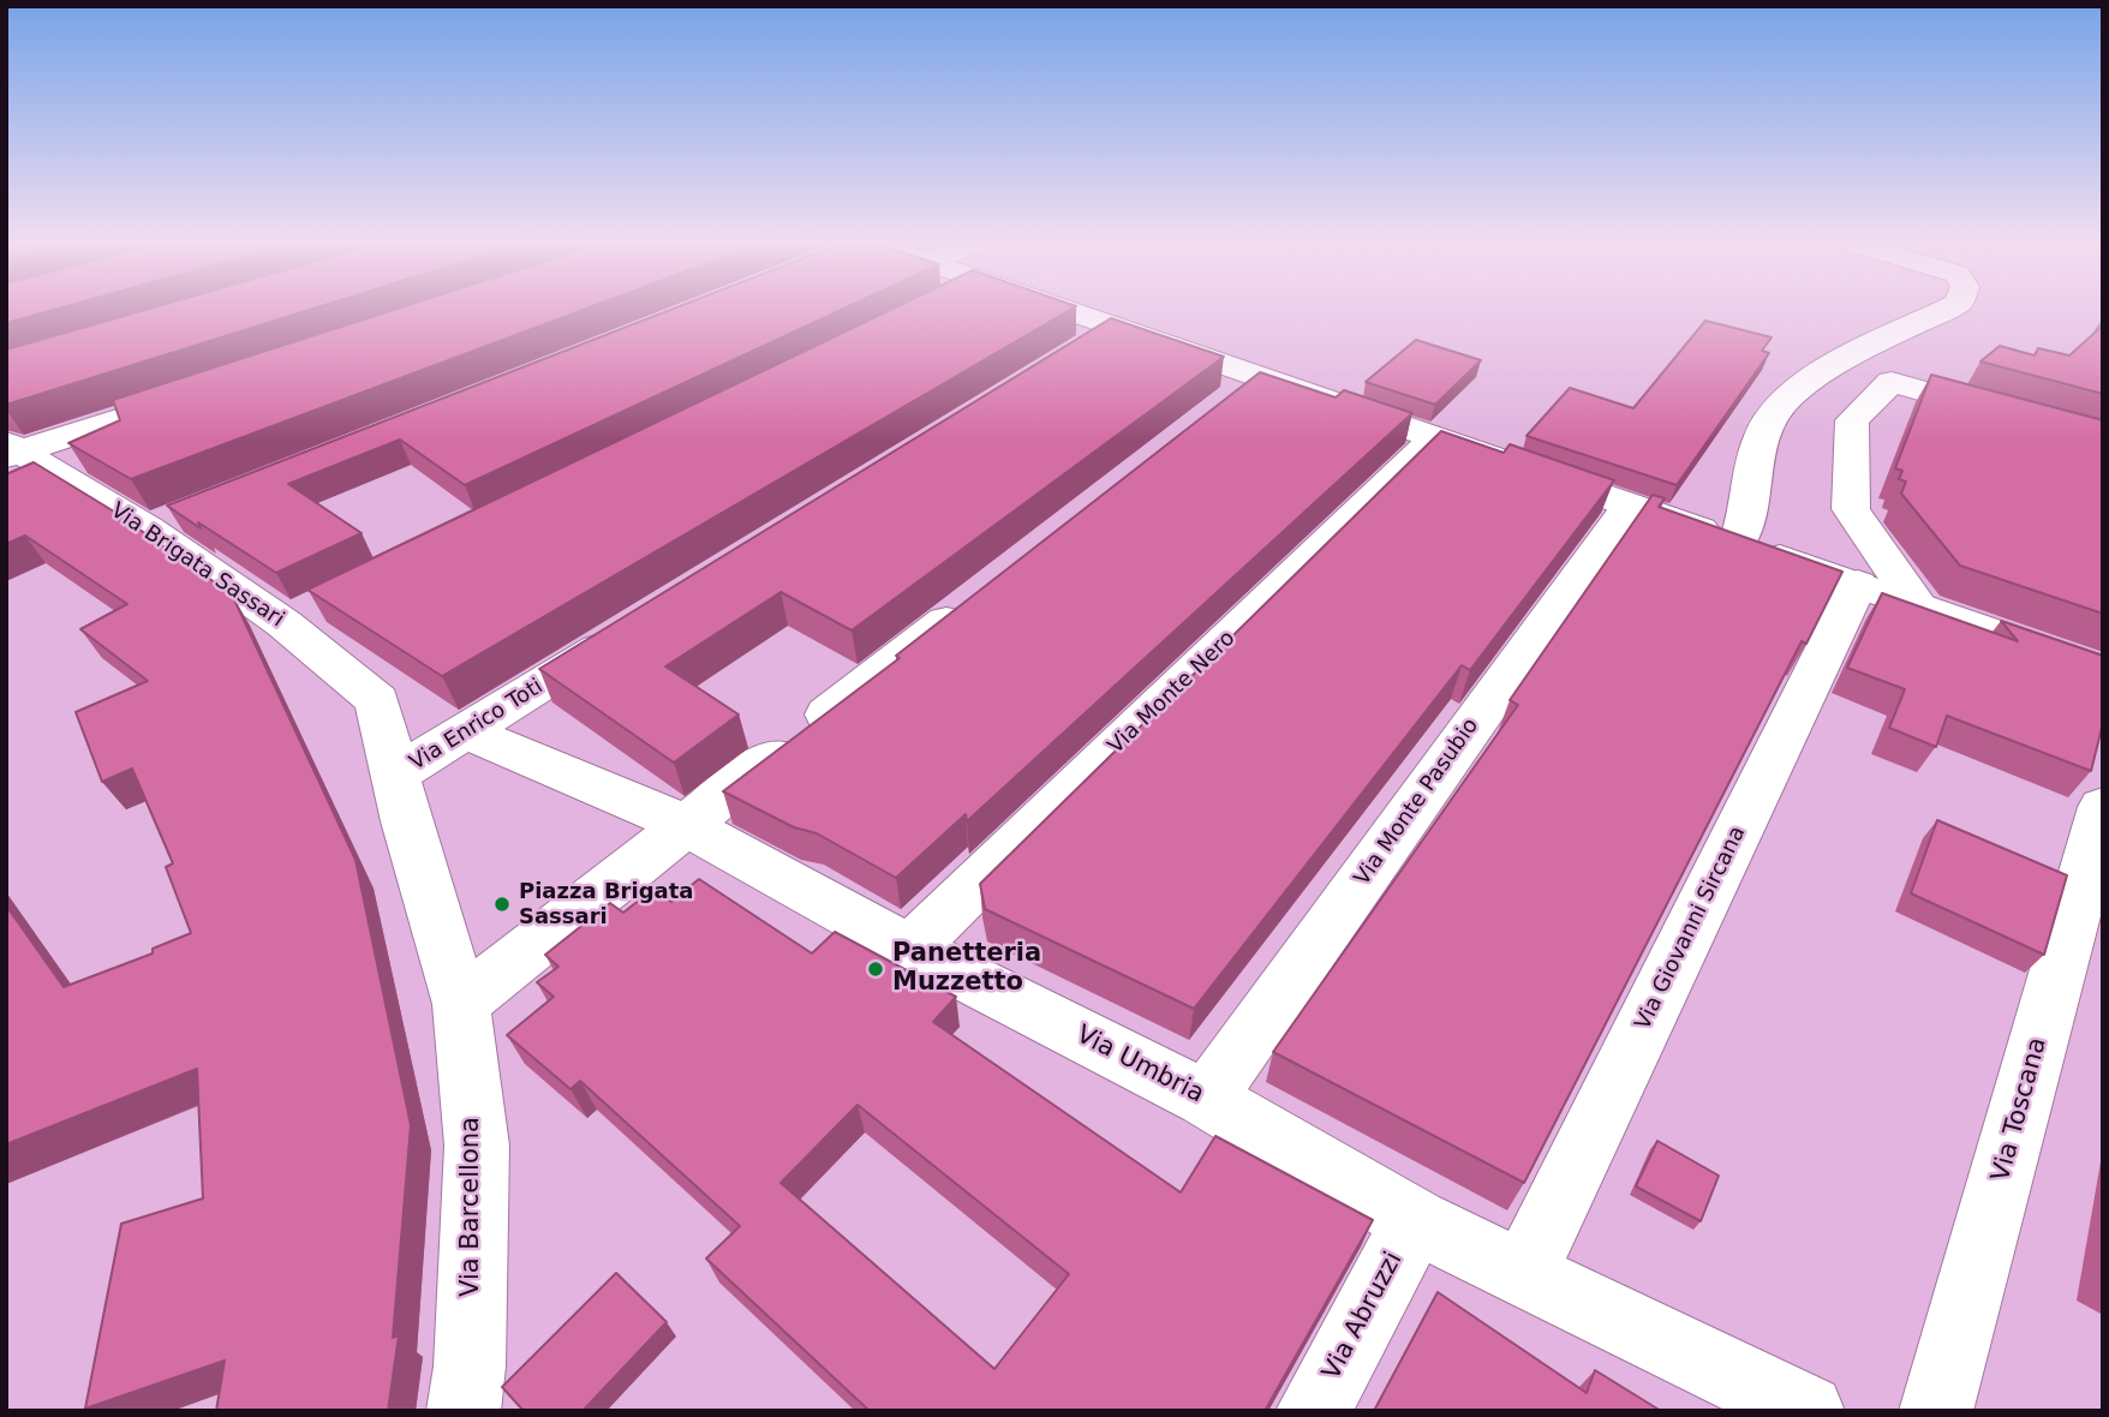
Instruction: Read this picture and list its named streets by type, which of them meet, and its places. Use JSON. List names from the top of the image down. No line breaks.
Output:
{"streets":{"street":["Via Brigata Sassari","Via Monte Nero","Via Enrico Toti","Via Monte Pasubio","Via Giovanni Sircana","Via Umbria","Via Toscana","Via Barcellona","Via Abruzzi"]},"crossings":[["Via Brigata Sassari","Via Barcellona"],["Via Monte Nero","Via Umbria"],["Via Enrico Toti","Via Umbria"],["Via Enrico Toti","Via Barcellona"],["Via Monte Pasubio","Via Umbria"],["Via Giovanni Sircana","Via Umbria"],["Via Umbria","Via Abruzzi"]],"places":["Piazza Brigata Sassari","Panetteria Muzzetto"]}
